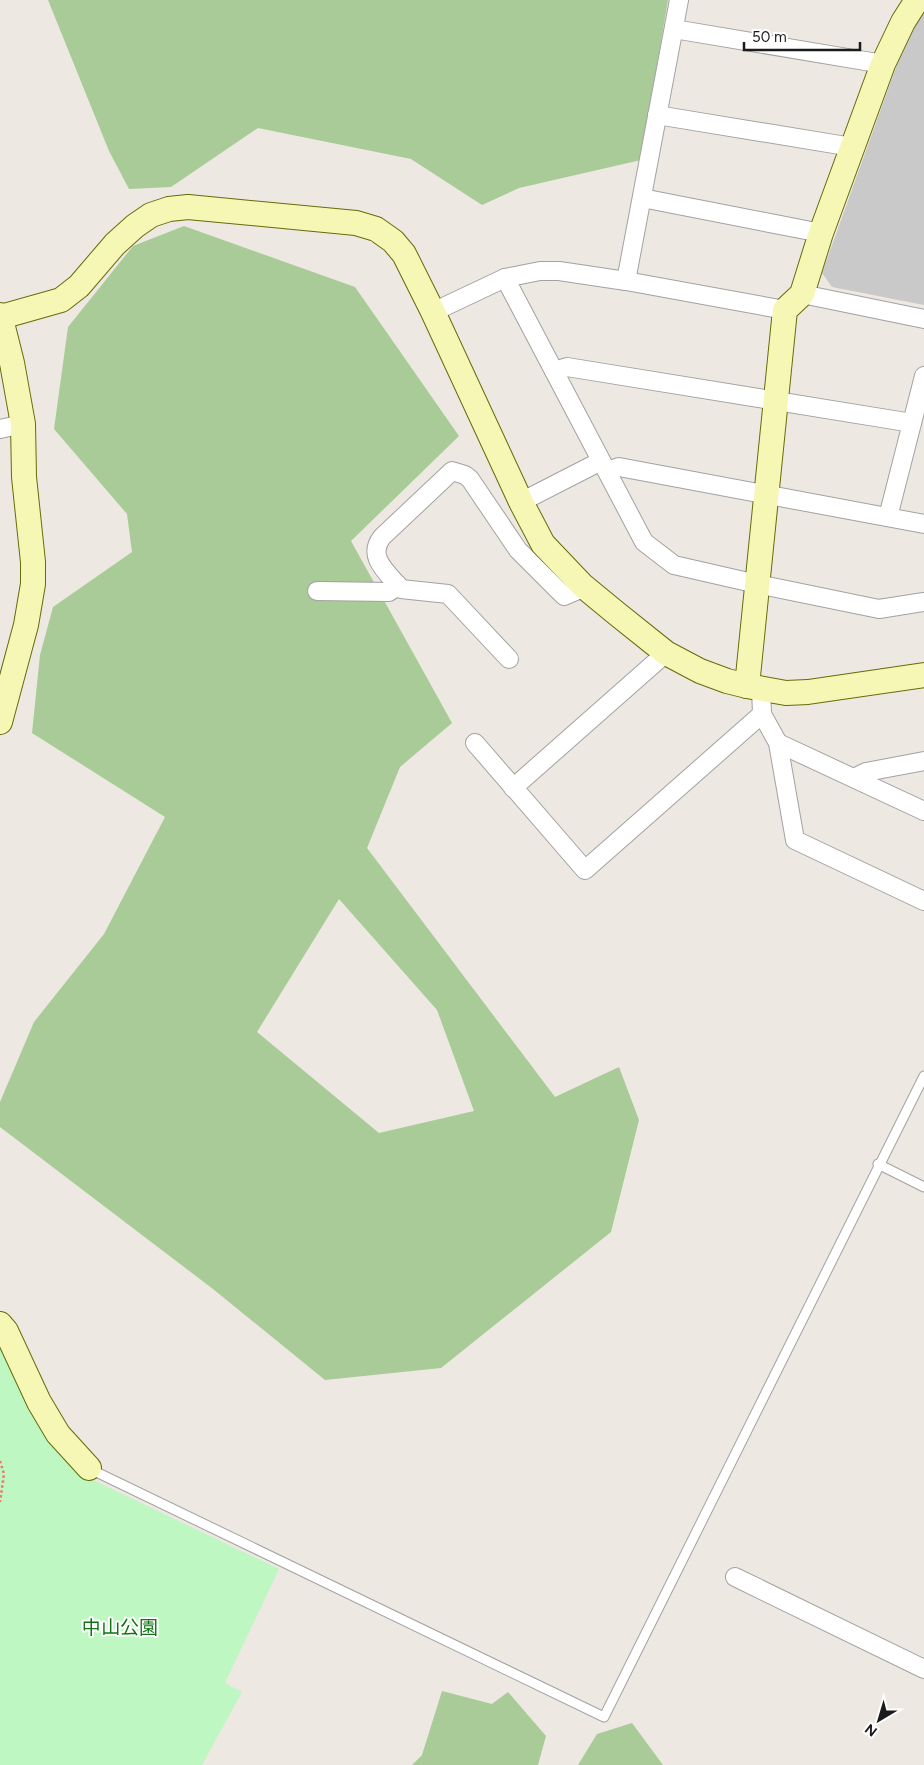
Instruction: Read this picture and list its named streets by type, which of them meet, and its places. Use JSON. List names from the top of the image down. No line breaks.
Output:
{"parks":["中山公園"],"scale_bar":"50 m","north":"bottom left"}
